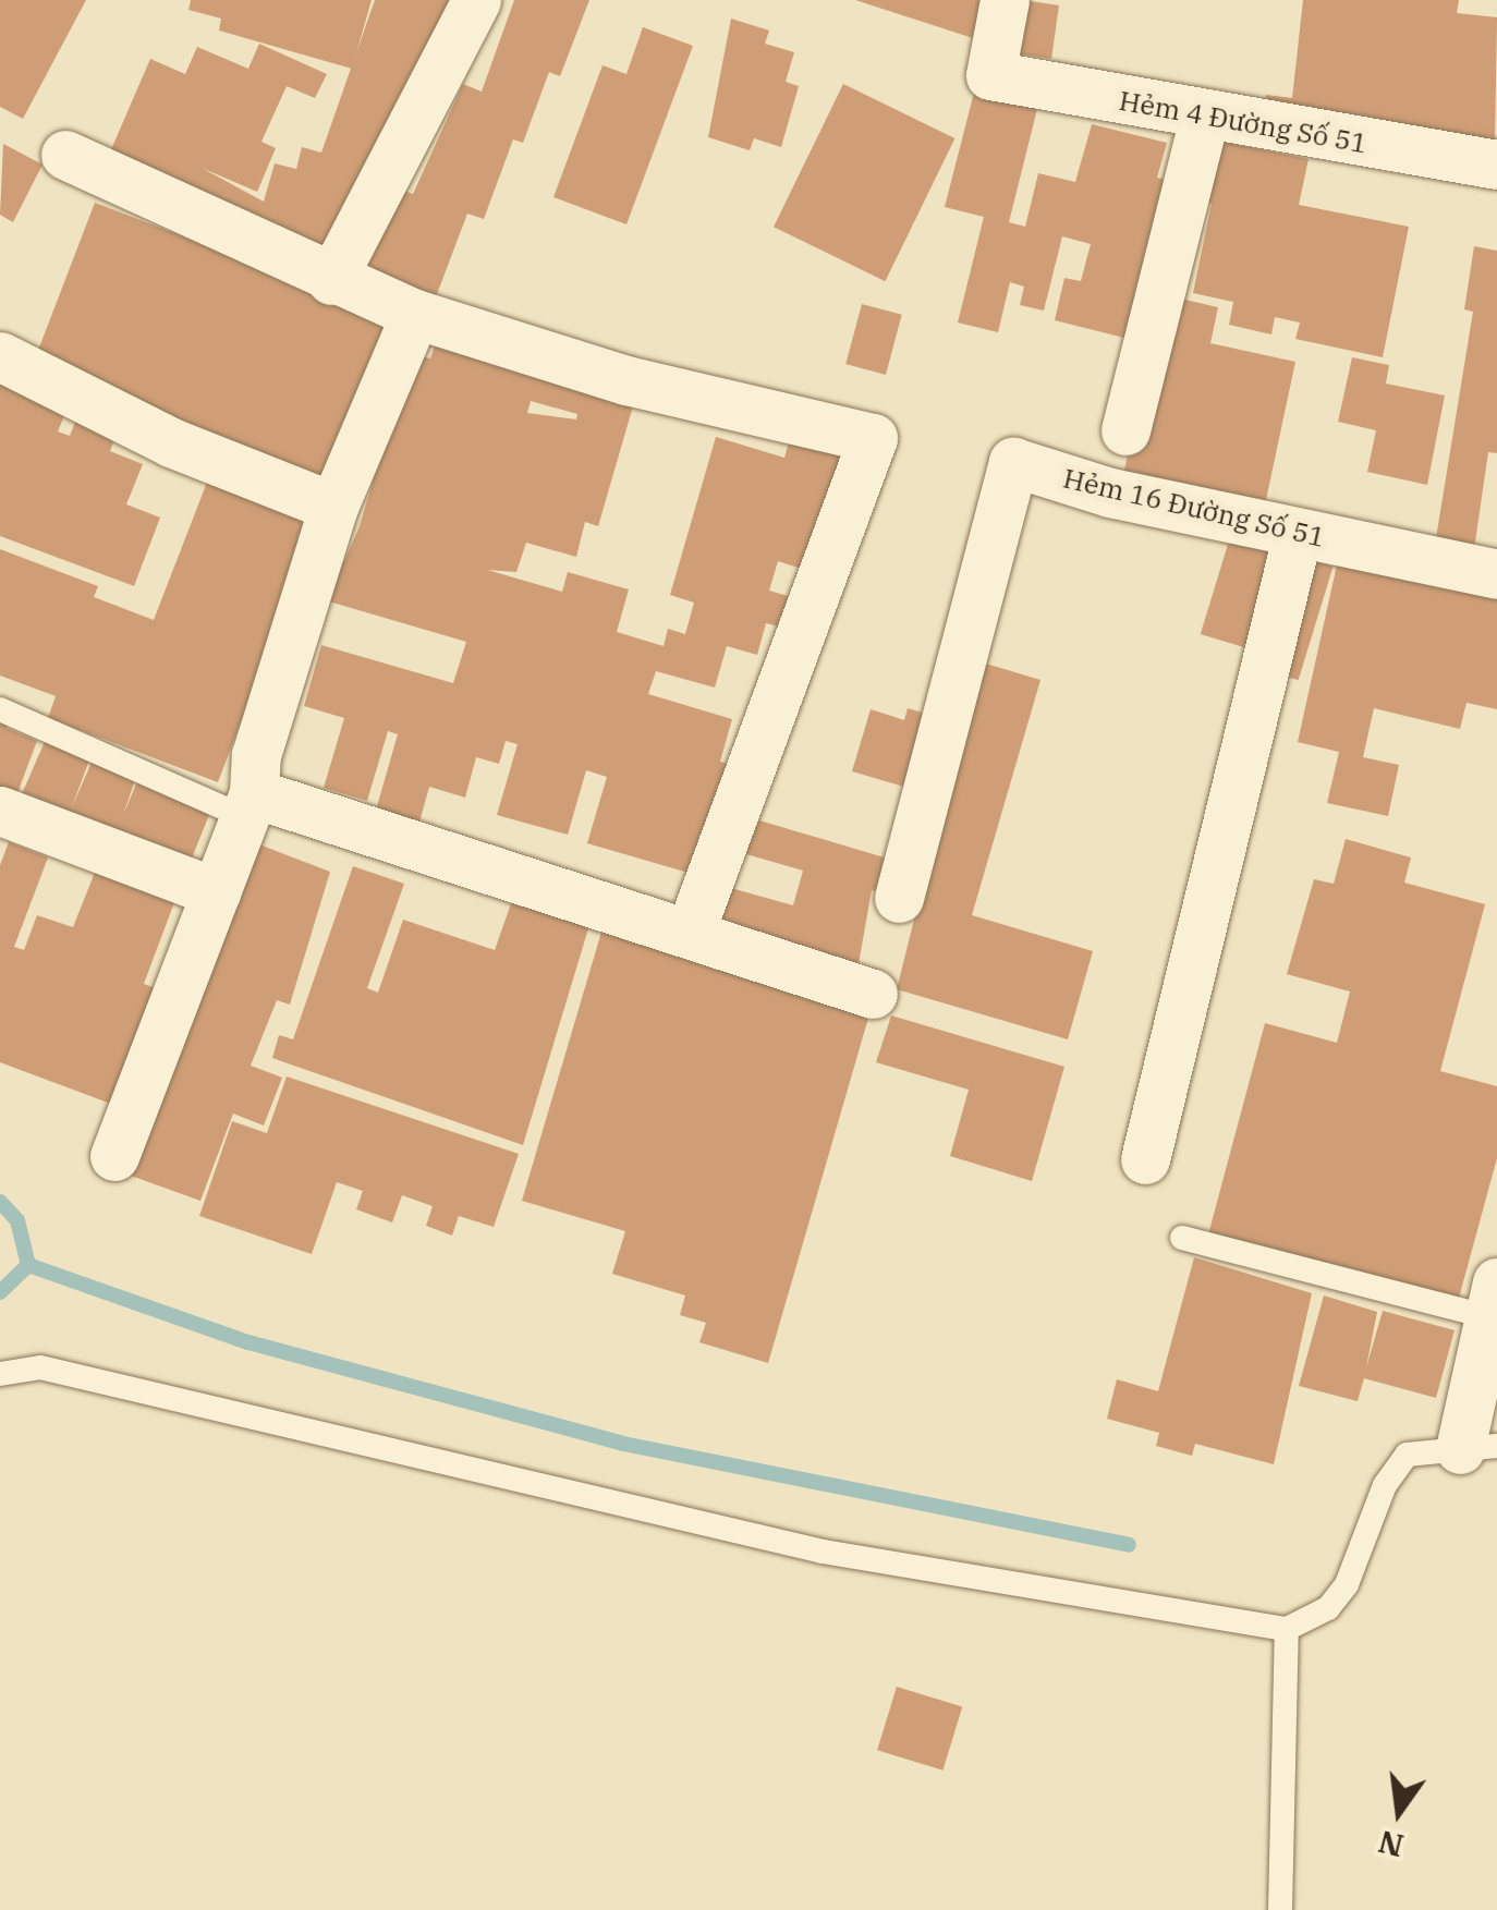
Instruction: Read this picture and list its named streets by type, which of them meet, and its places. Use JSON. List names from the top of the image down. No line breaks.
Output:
{"streets":{"street":["Hẻm 4 Đường Số 51","Hẻm 16 Đường Số 51"]},"north":"bottom"}
